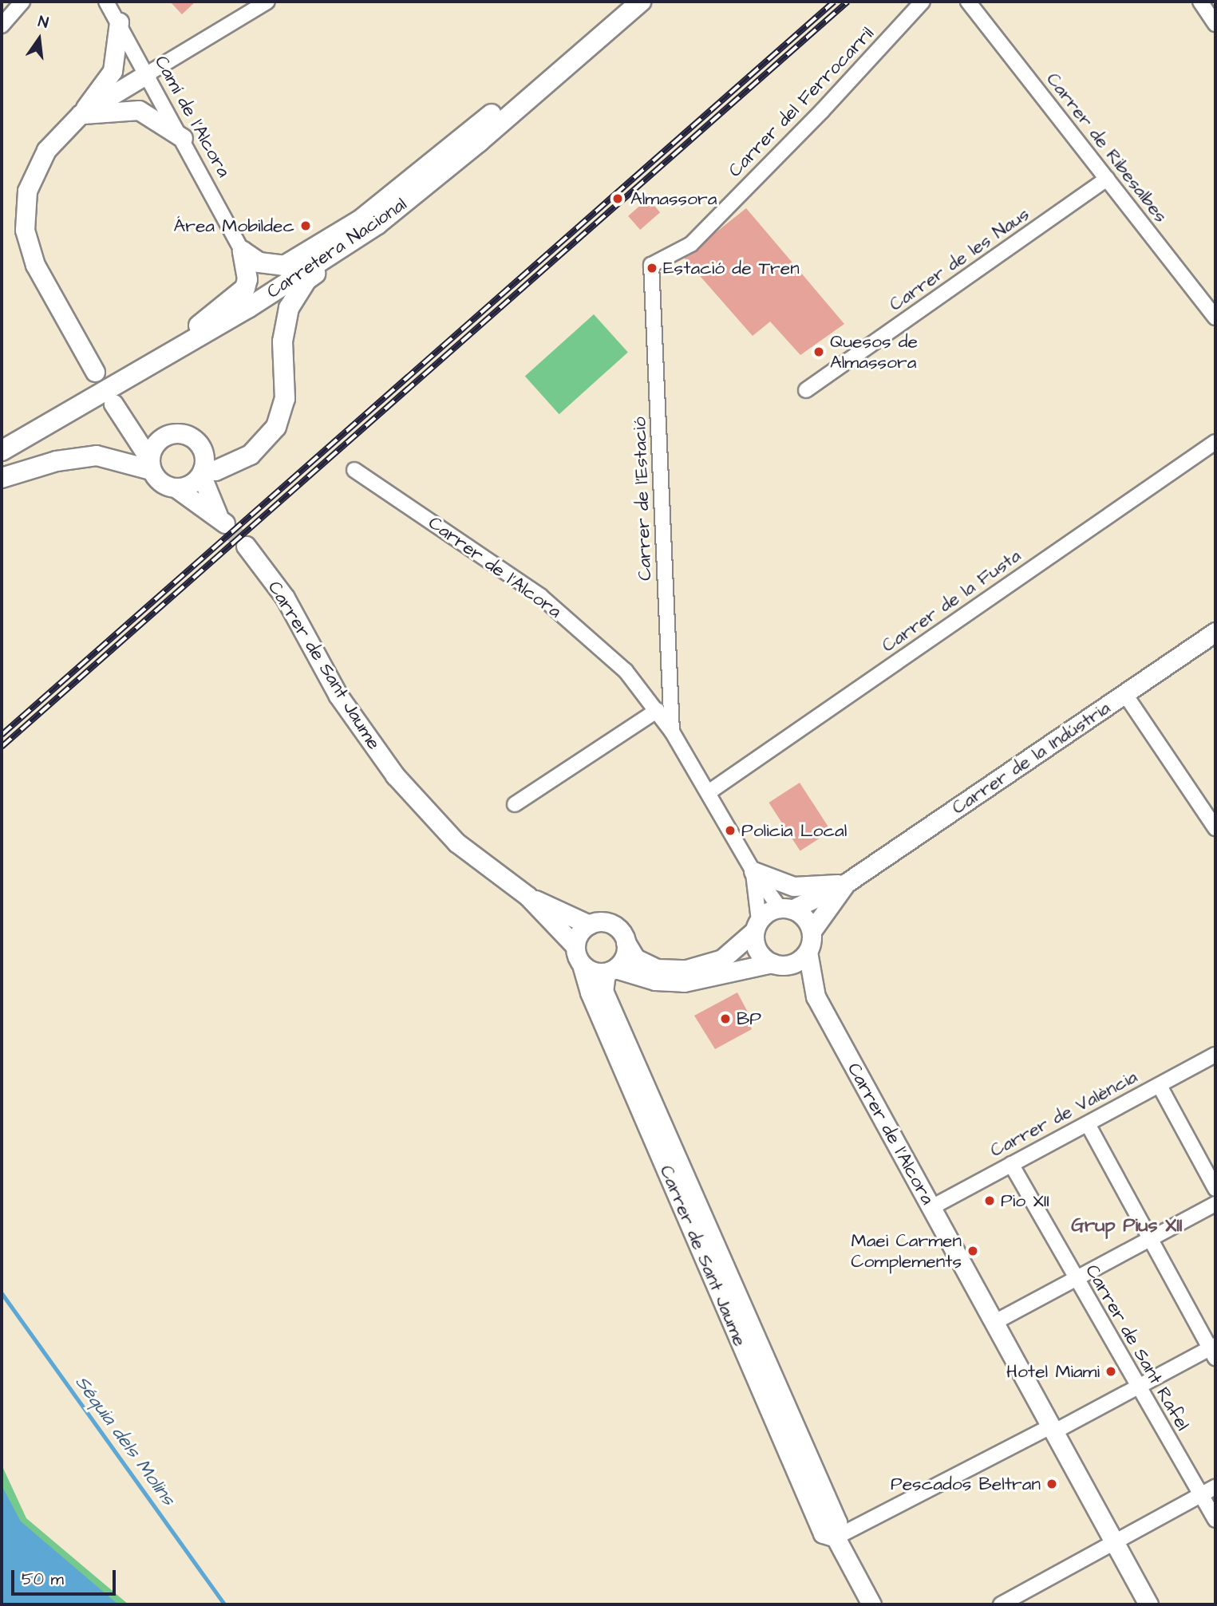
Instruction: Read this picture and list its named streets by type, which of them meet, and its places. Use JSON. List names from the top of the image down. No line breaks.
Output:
{"streets":{"main road":["Carretera Nacional"],"street":["Carrer del Ferrocarril","Camí de l'Alcora","Carrer de Ribesalbes","Carrer de les Naus","Carrer de l'Estació","Carrer de l'Alcora","Carrer de la Fusta","Carrer de Sant Jaume","Carrer de la Indústria","Carrer de València","Carrer de Sant Rafel"]},"crossings":[["Carrer del Ferrocarril","Carrer de l'Estació"],["Carrer de Ribesalbes","Carrer de les Naus"],["Carrer de l'Estació","Carrer de l'Alcora"],["Carrer de l'Alcora","Carrer de la Fusta"],["Carrer de l'Alcora","Carrer de la Indústria"],["Carrer de l'Alcora","Carrer de València"],["Carrer de València","Carrer de Sant Rafel"]],"districts":["Grup Pius XII"],"water":["Séquia dels Molins"],"places":["Almassora","Área Mobildec","Estació de Tren","Quesos de Almassora","Policia Local","BP","Pio XII","Maei Carmen Complements","Hotel Miami","Pescados Beltran"],"scale_bar":"50 m","north":"top"}
